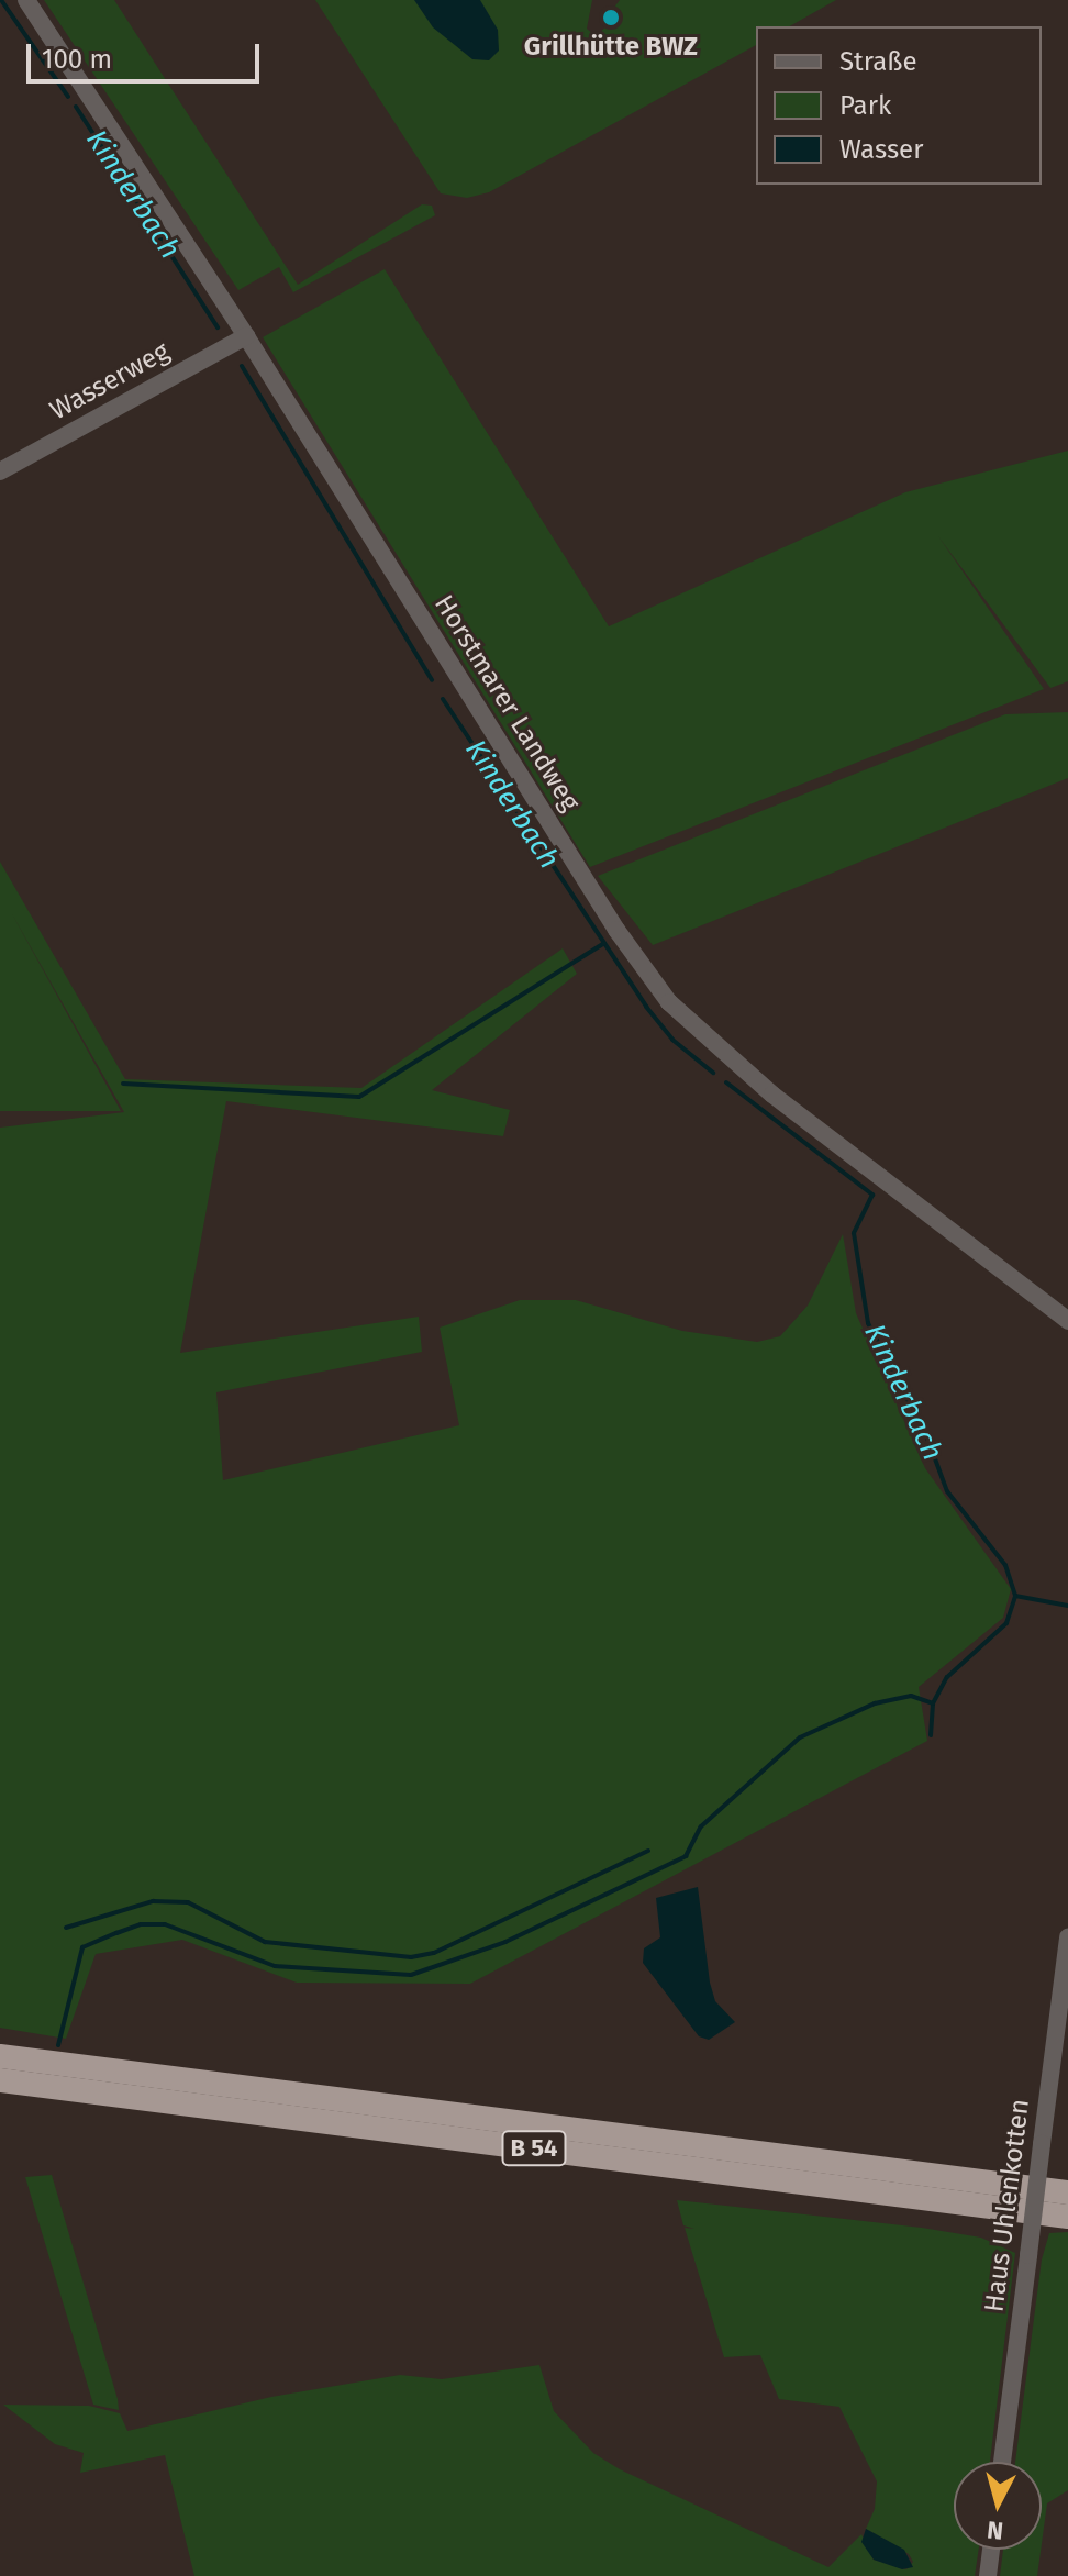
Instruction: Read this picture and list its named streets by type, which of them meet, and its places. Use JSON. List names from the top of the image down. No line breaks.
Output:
{"streets":{"highway":["B 54"],"street":["Wasserweg","Horstmarer Landweg","Haus Uhlenkotten"]},"crossings":[["Wasserweg","Horstmarer Landweg"]],"water":["Kinderbach"],"places":["Grillhütte BWZ"],"legend":["Straße","Park","Wasser"],"scale_bar":"100 m","north":"bottom"}
